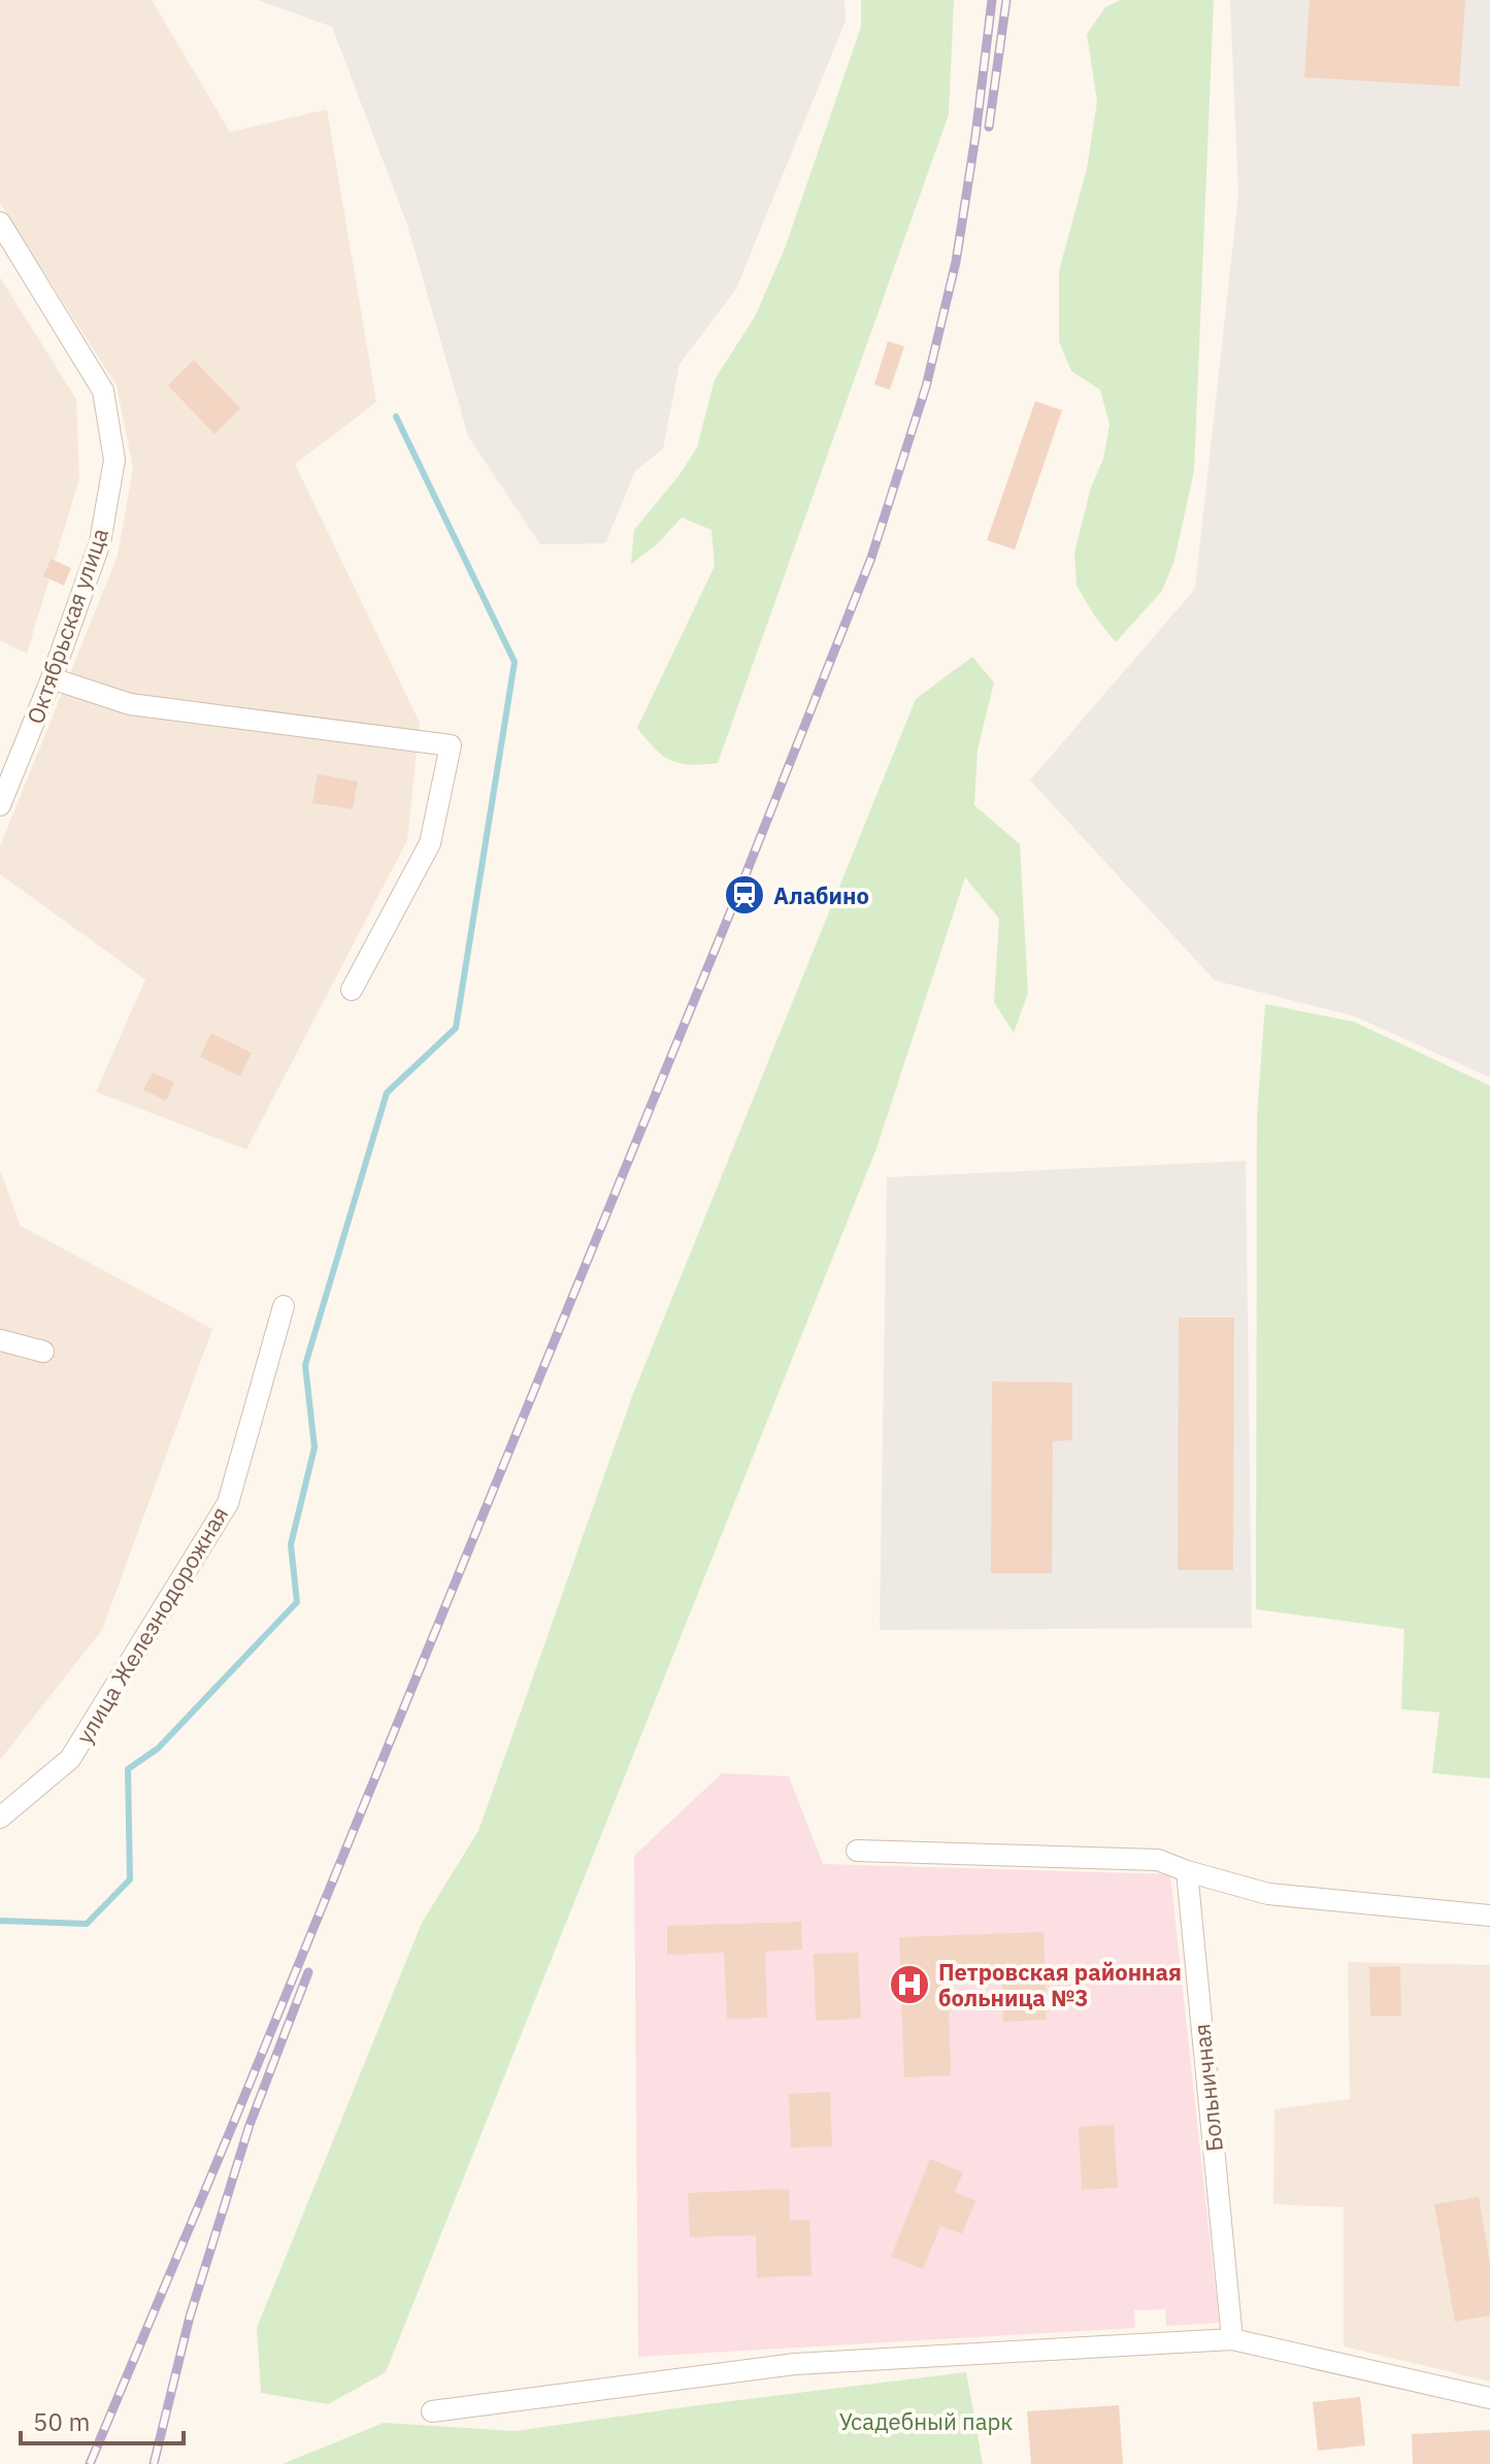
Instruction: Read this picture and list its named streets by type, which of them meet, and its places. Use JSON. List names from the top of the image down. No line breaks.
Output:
{"streets":{"street":["Октябрьская улица","улица Железнодорожная","Больничная"]},"parks":["Усадебный парк"],"places":{"station":["Алабино"],"hospital":["Петровская районная больница №3"]},"scale_bar":"50 m"}
